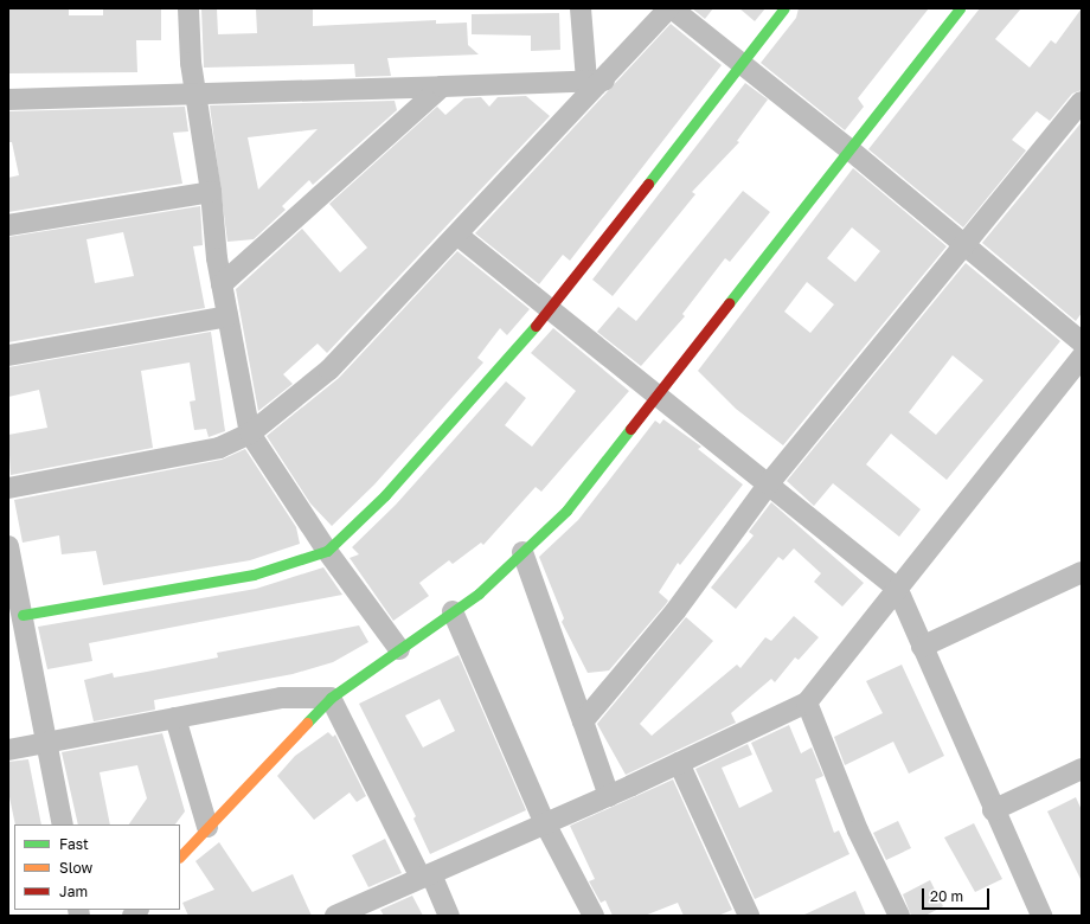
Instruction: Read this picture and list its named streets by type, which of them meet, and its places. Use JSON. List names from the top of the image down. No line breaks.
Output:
{"legend":["Fast","Slow","Jam"],"scale_bar":"20 m"}
